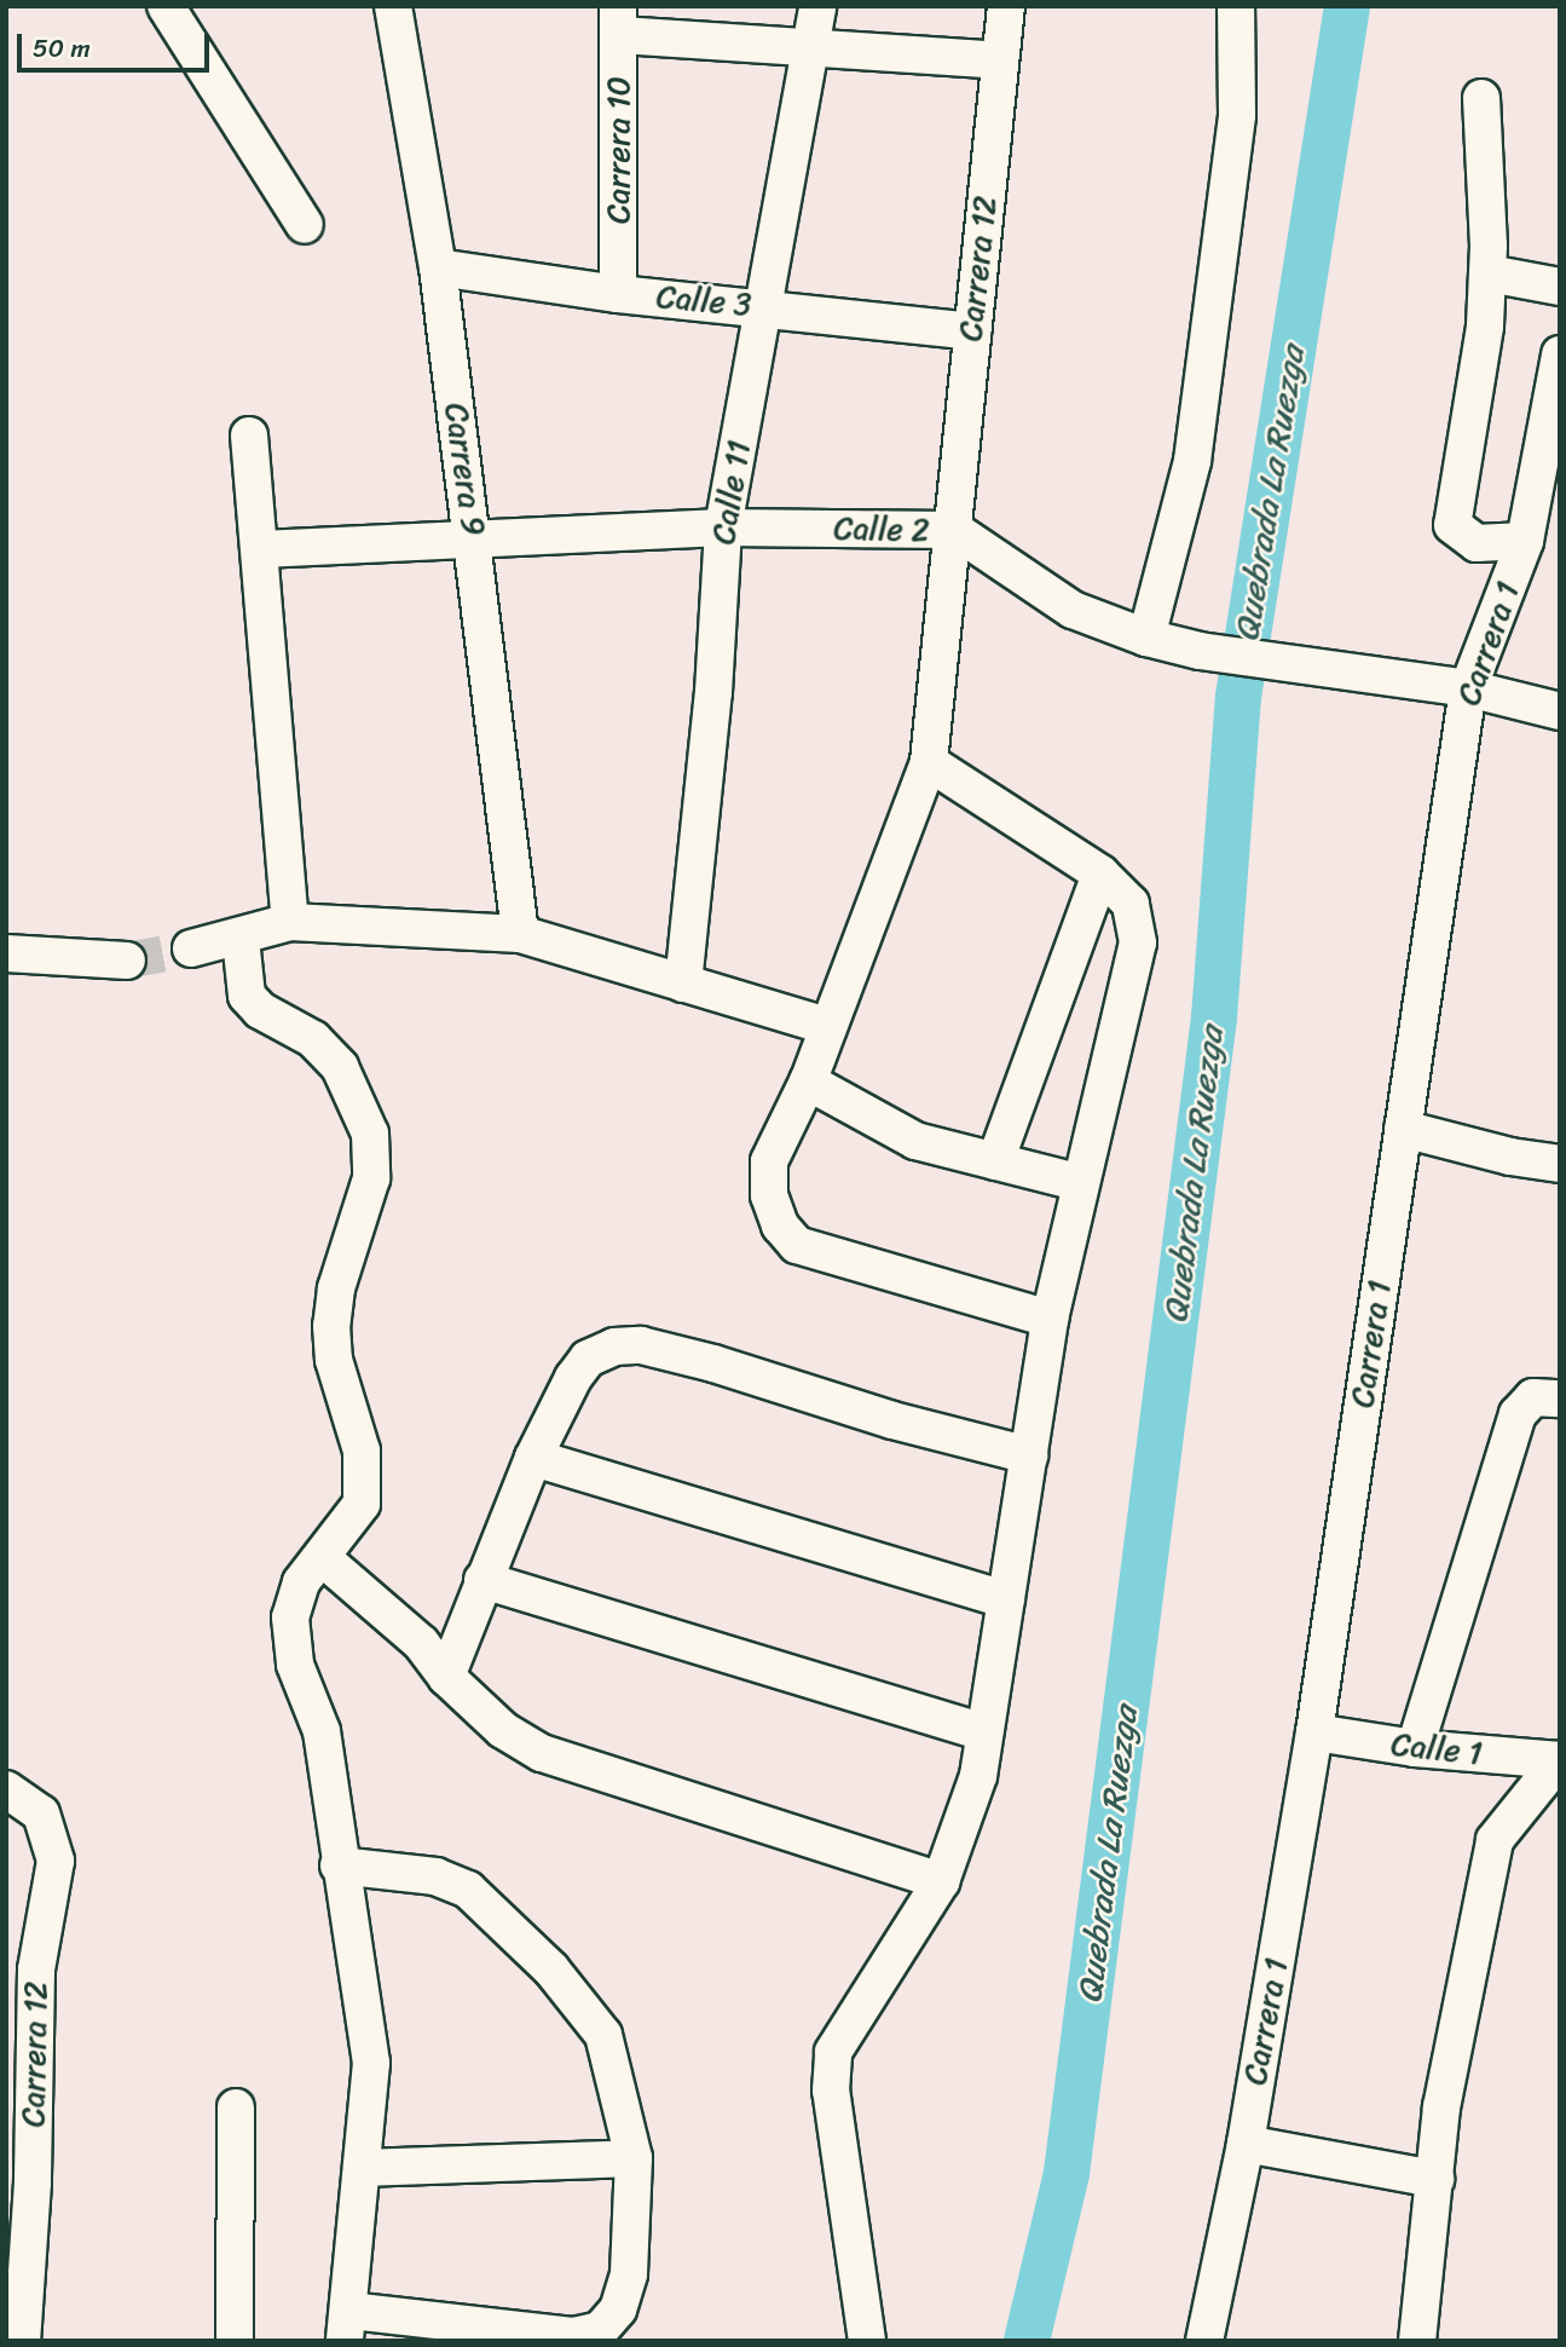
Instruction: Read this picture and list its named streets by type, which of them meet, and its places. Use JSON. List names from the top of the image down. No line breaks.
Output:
{"streets":{"street":["Carrera 10","Carrera 12","Calle 3","Carrera 9","Calle 11","Calle 2","Carrera 1","Calle 1"]},"crossings":[["Carrera 10","Calle 3"],["Carrera 12","Calle 3"],["Carrera 12","Calle 2"],["Calle 3","Carrera 9"],["Calle 3","Calle 11"],["Carrera 9","Calle 2"],["Calle 11","Calle 2"],["Calle 2","Carrera 1"],["Carrera 1","Calle 1"]],"water":["Quebrada La Ruezga"],"scale_bar":"50 m"}
